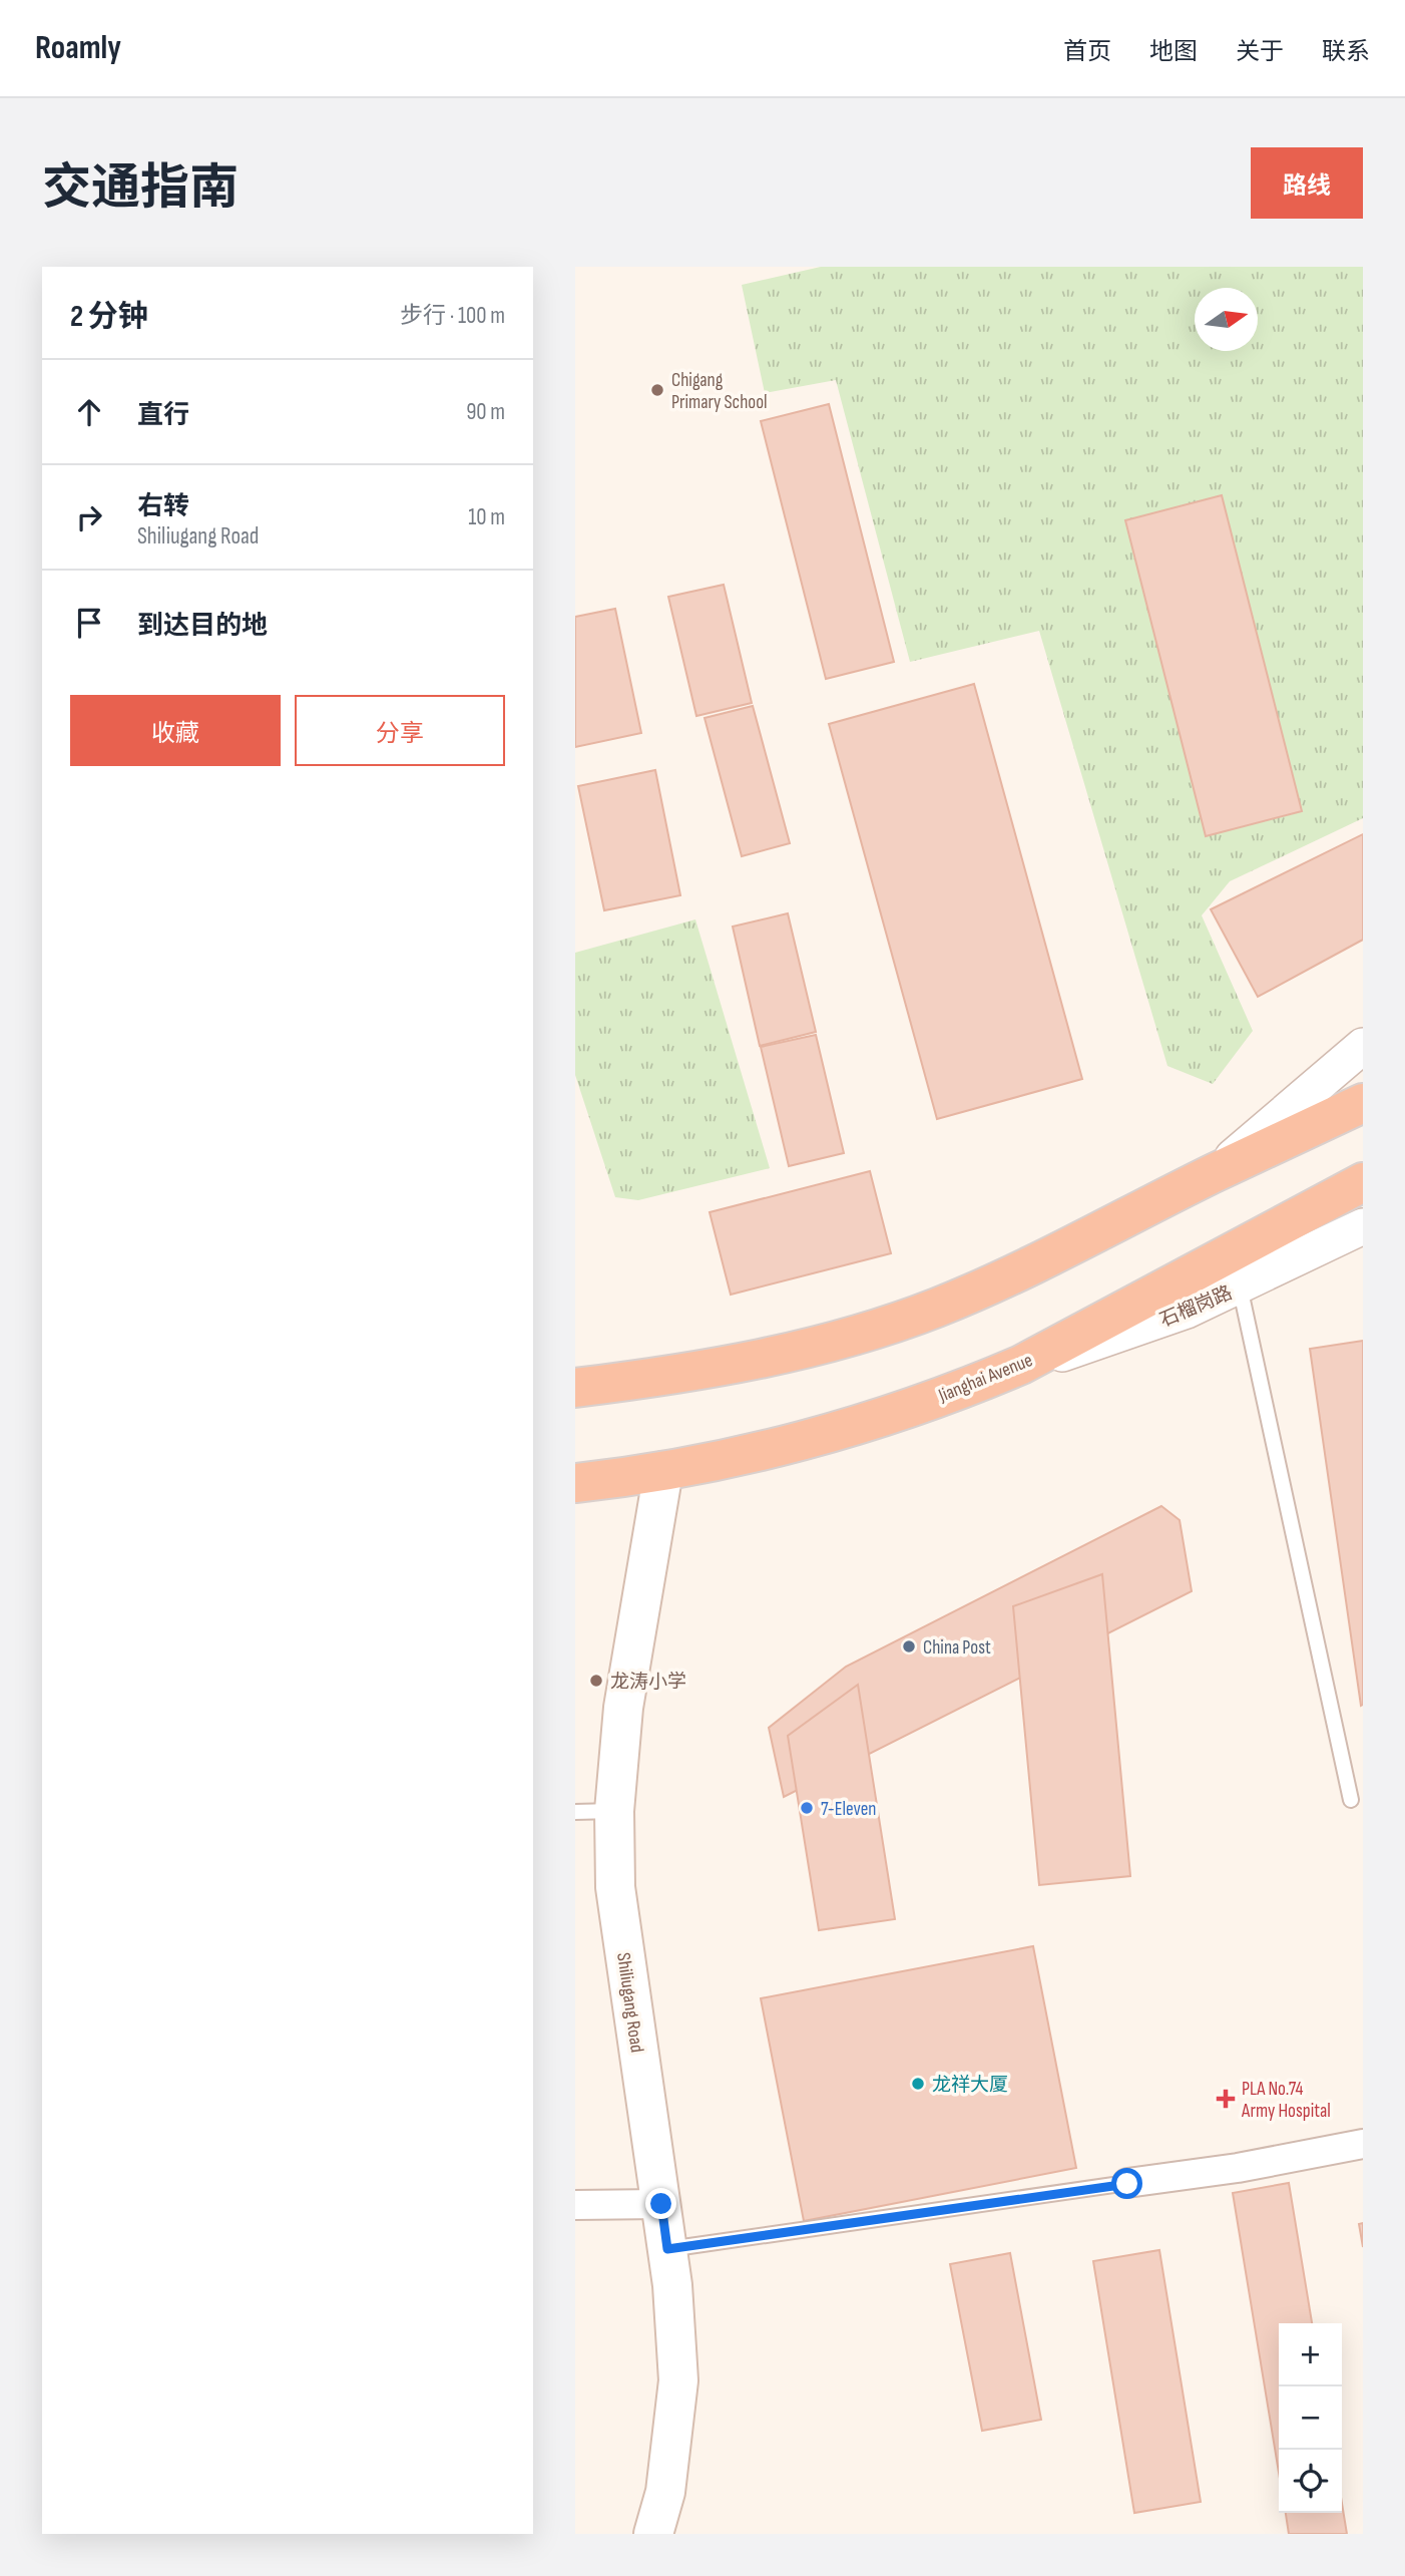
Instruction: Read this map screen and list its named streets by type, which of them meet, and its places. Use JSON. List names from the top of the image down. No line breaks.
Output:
{"streets":{"highway":["Jianghai Avenue"],"main road":["Shiliugang Road"],"street":["石榴岗路"]},"crossings":[["石榴岗路","Jianghai Avenue"],["Jianghai Avenue","Shiliugang Road"]],"places":{"other":["Chigang Primary School","China Post","龙涛小学","7-Eleven","龙祥大厦"],"health":["PLA No.74 Army Hospital"]},"north":"right","page":{"header":"Roamly","nav":["首页","地图","关于","联系"],"title":"交通指南","buttons":["路线",["收藏","分享"]],"heading":["2 分钟","步行 · 100 m"],"list":[["直行","90 m"],["右转","Shiliugang Road","10 m"],"到达目的地"],"map_buttons":["+","−"]}}
